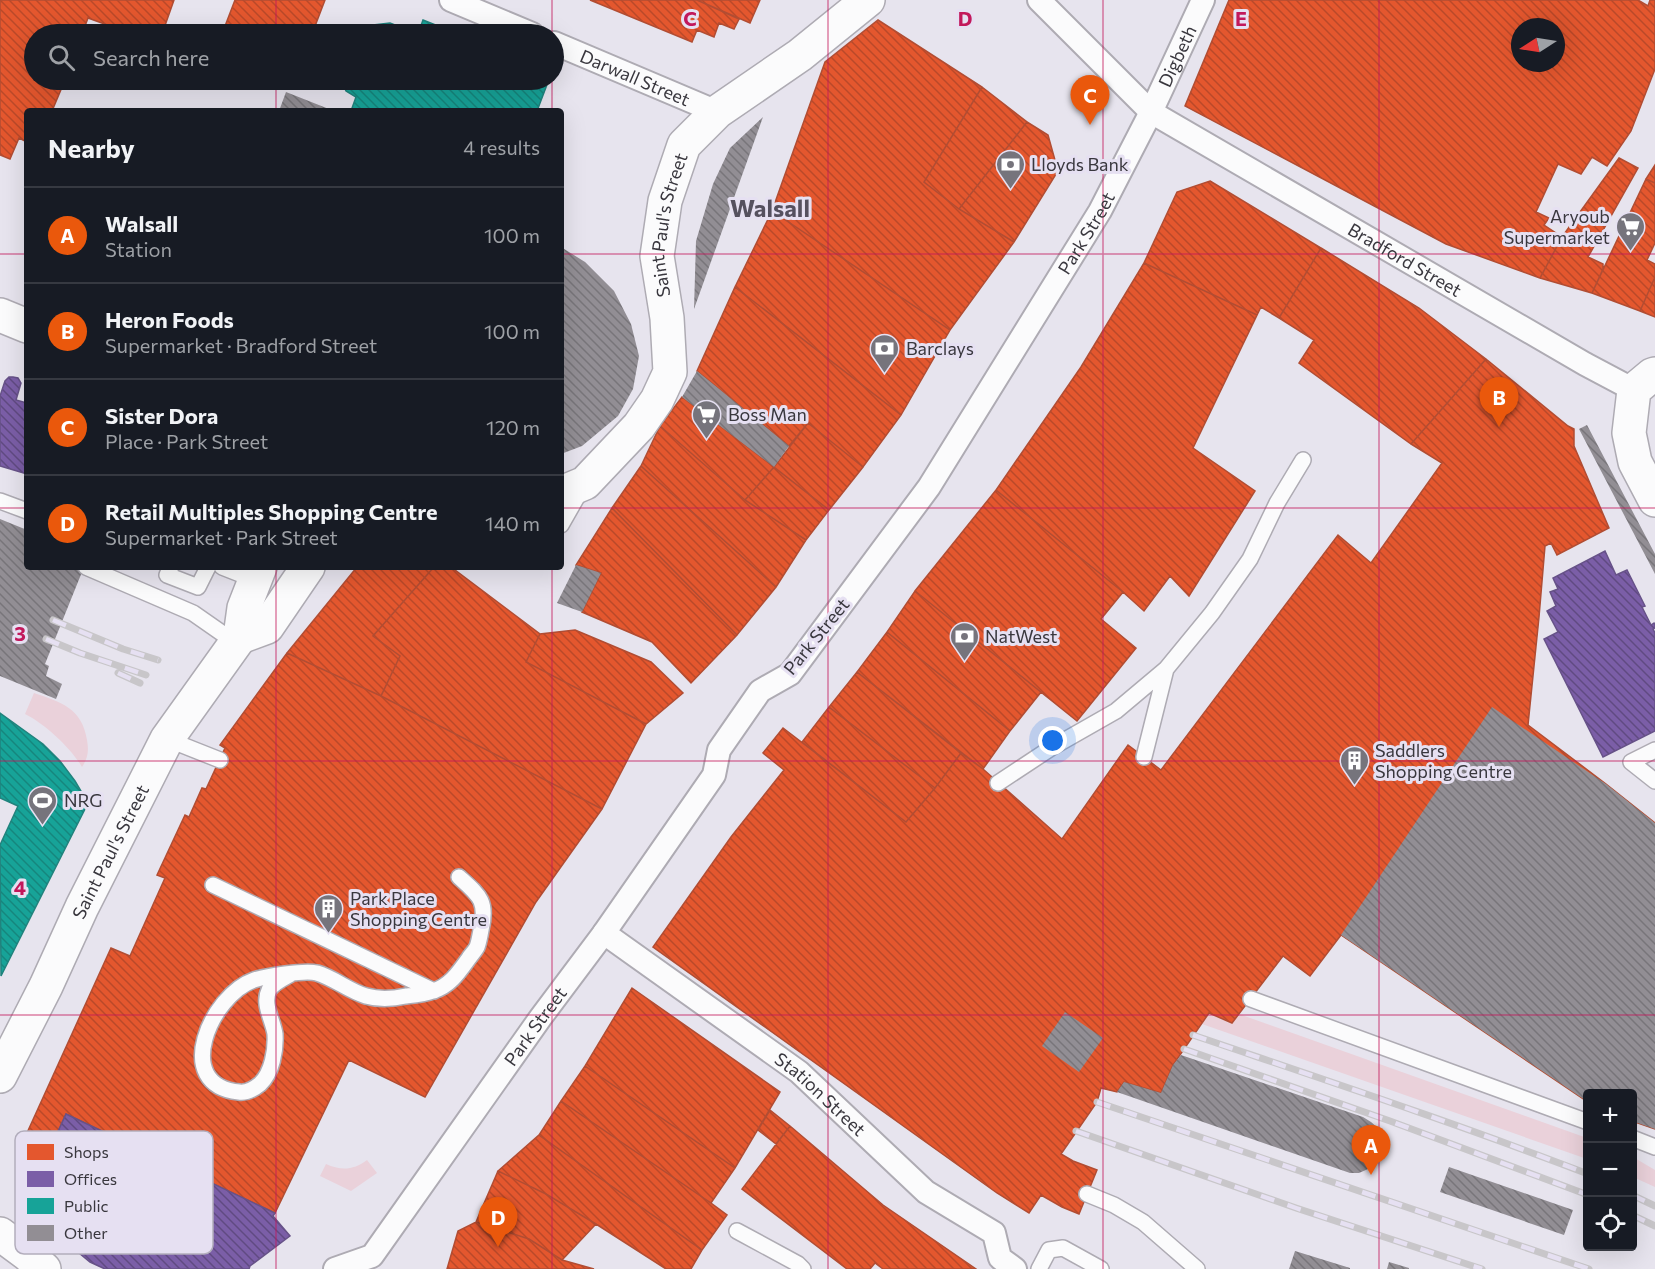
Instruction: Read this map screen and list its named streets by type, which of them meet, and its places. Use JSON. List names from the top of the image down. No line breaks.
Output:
{"streets":{"street":["Digbeth","Darwall Street","Saint Paul's Street","Park Street","Bradford Street","Station Street"]},"crossings":[["Digbeth","Park Street"],["Digbeth","Bradford Street"],["Darwall Street","Saint Paul's Street"],["Park Street","Bradford Street"],["Park Street","Station Street"]],"districts":["Walsall"],"places":{"bank":["Lloyds Bank","Barclays","NatWest"],"supermarket":["Aryoub Supermarket","Boss Man"],"building":["Saddlers Shopping Centre","Park Place Shopping Centre"],"sports":["NRG"]},"legend":["Shops","Offices","Public","Other"],"north":"left","page":{"search":"Search here","pins":["C","B","A","D"],"heading":["Nearby","4 results"],"list":[{"mark":"A","name":"Walsall","note":"Station","value":"100 m"},{"mark":"B","name":"Heron Foods","note":"Supermarket · Bradford Street","value":"100 m"},{"mark":"C","name":"Sister Dora","note":"Place · Park Street","value":"120 m"},{"mark":"D","name":"Retail Multiples Shopping Centre","note":"Supermarket · Park Street","value":"140 m"}],"map_buttons":["+","−"]},"grid":{"columns":["C","D","E"],"rows":["3","4"]}}
